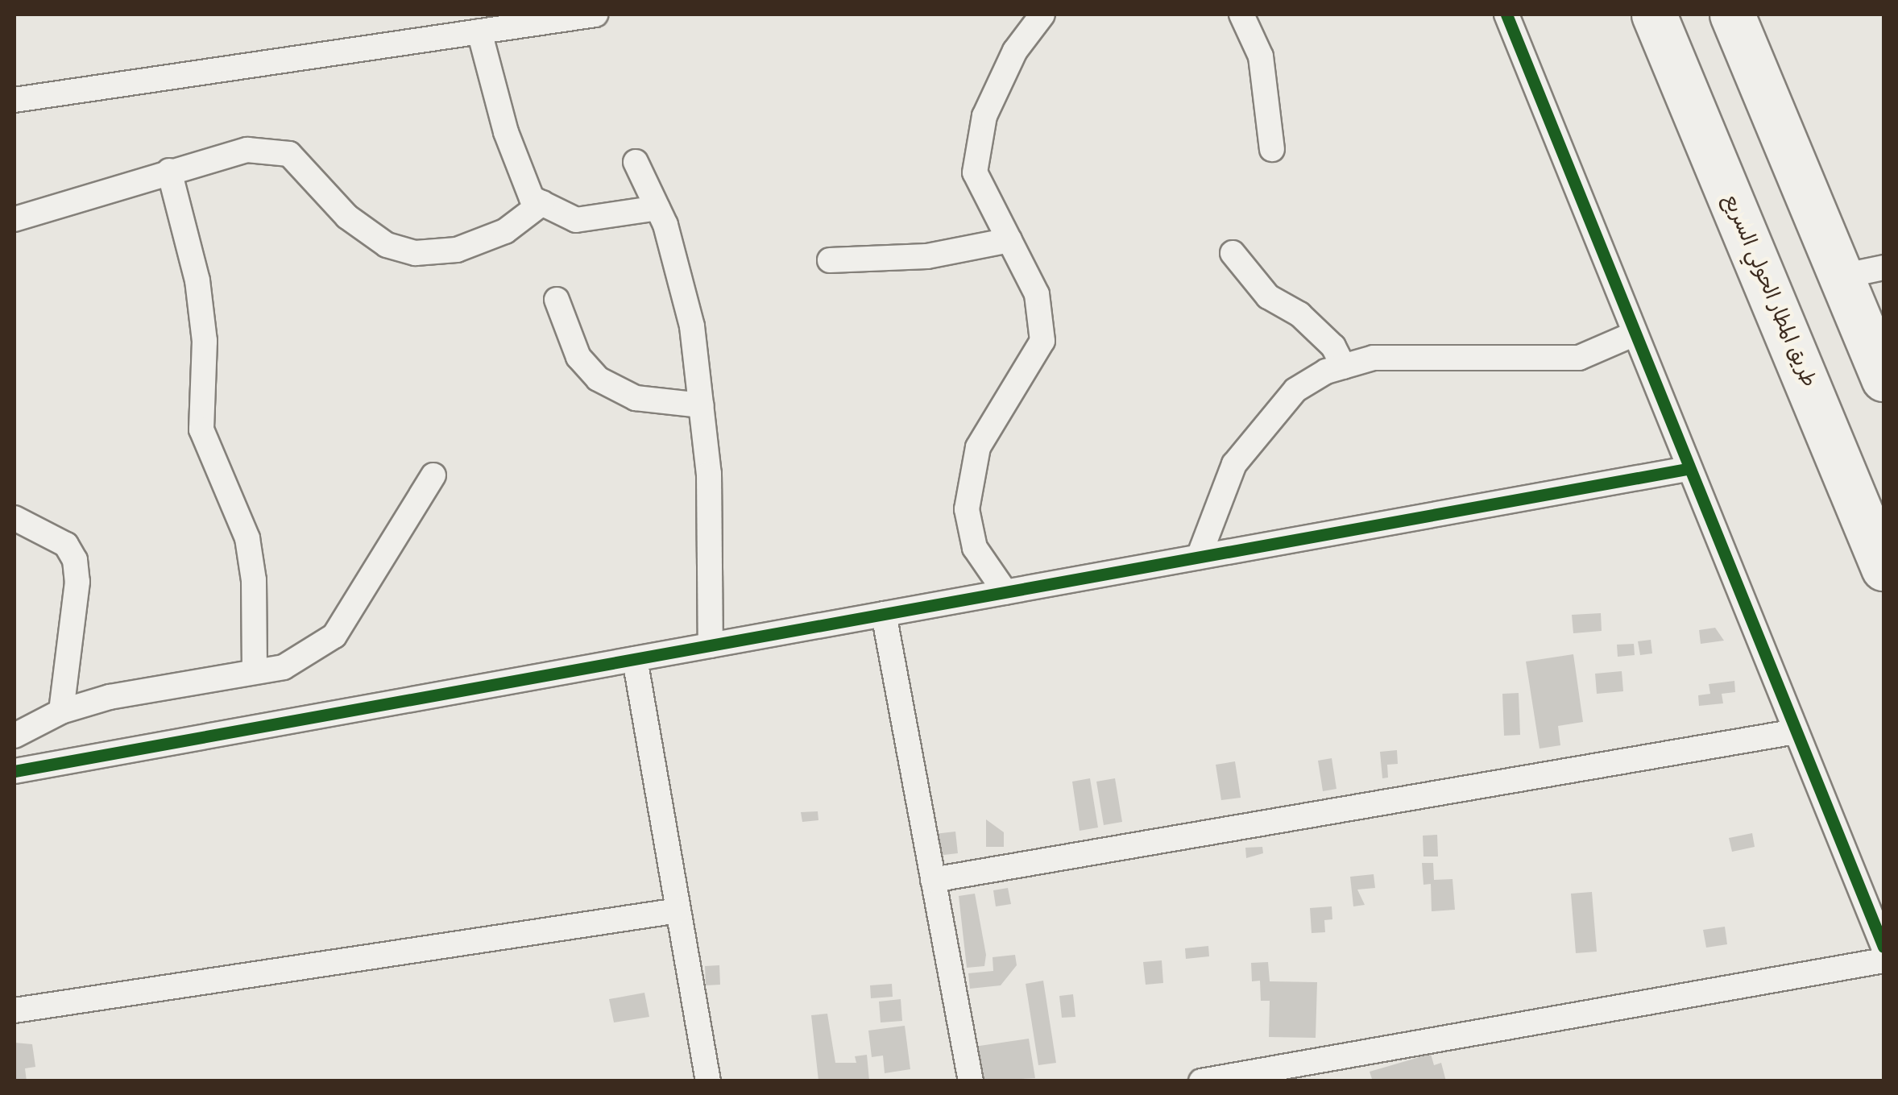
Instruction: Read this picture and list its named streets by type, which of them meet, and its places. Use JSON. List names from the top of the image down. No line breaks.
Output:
{"streets":{"highway":["طريق المطار الحولي السريع"]}}
